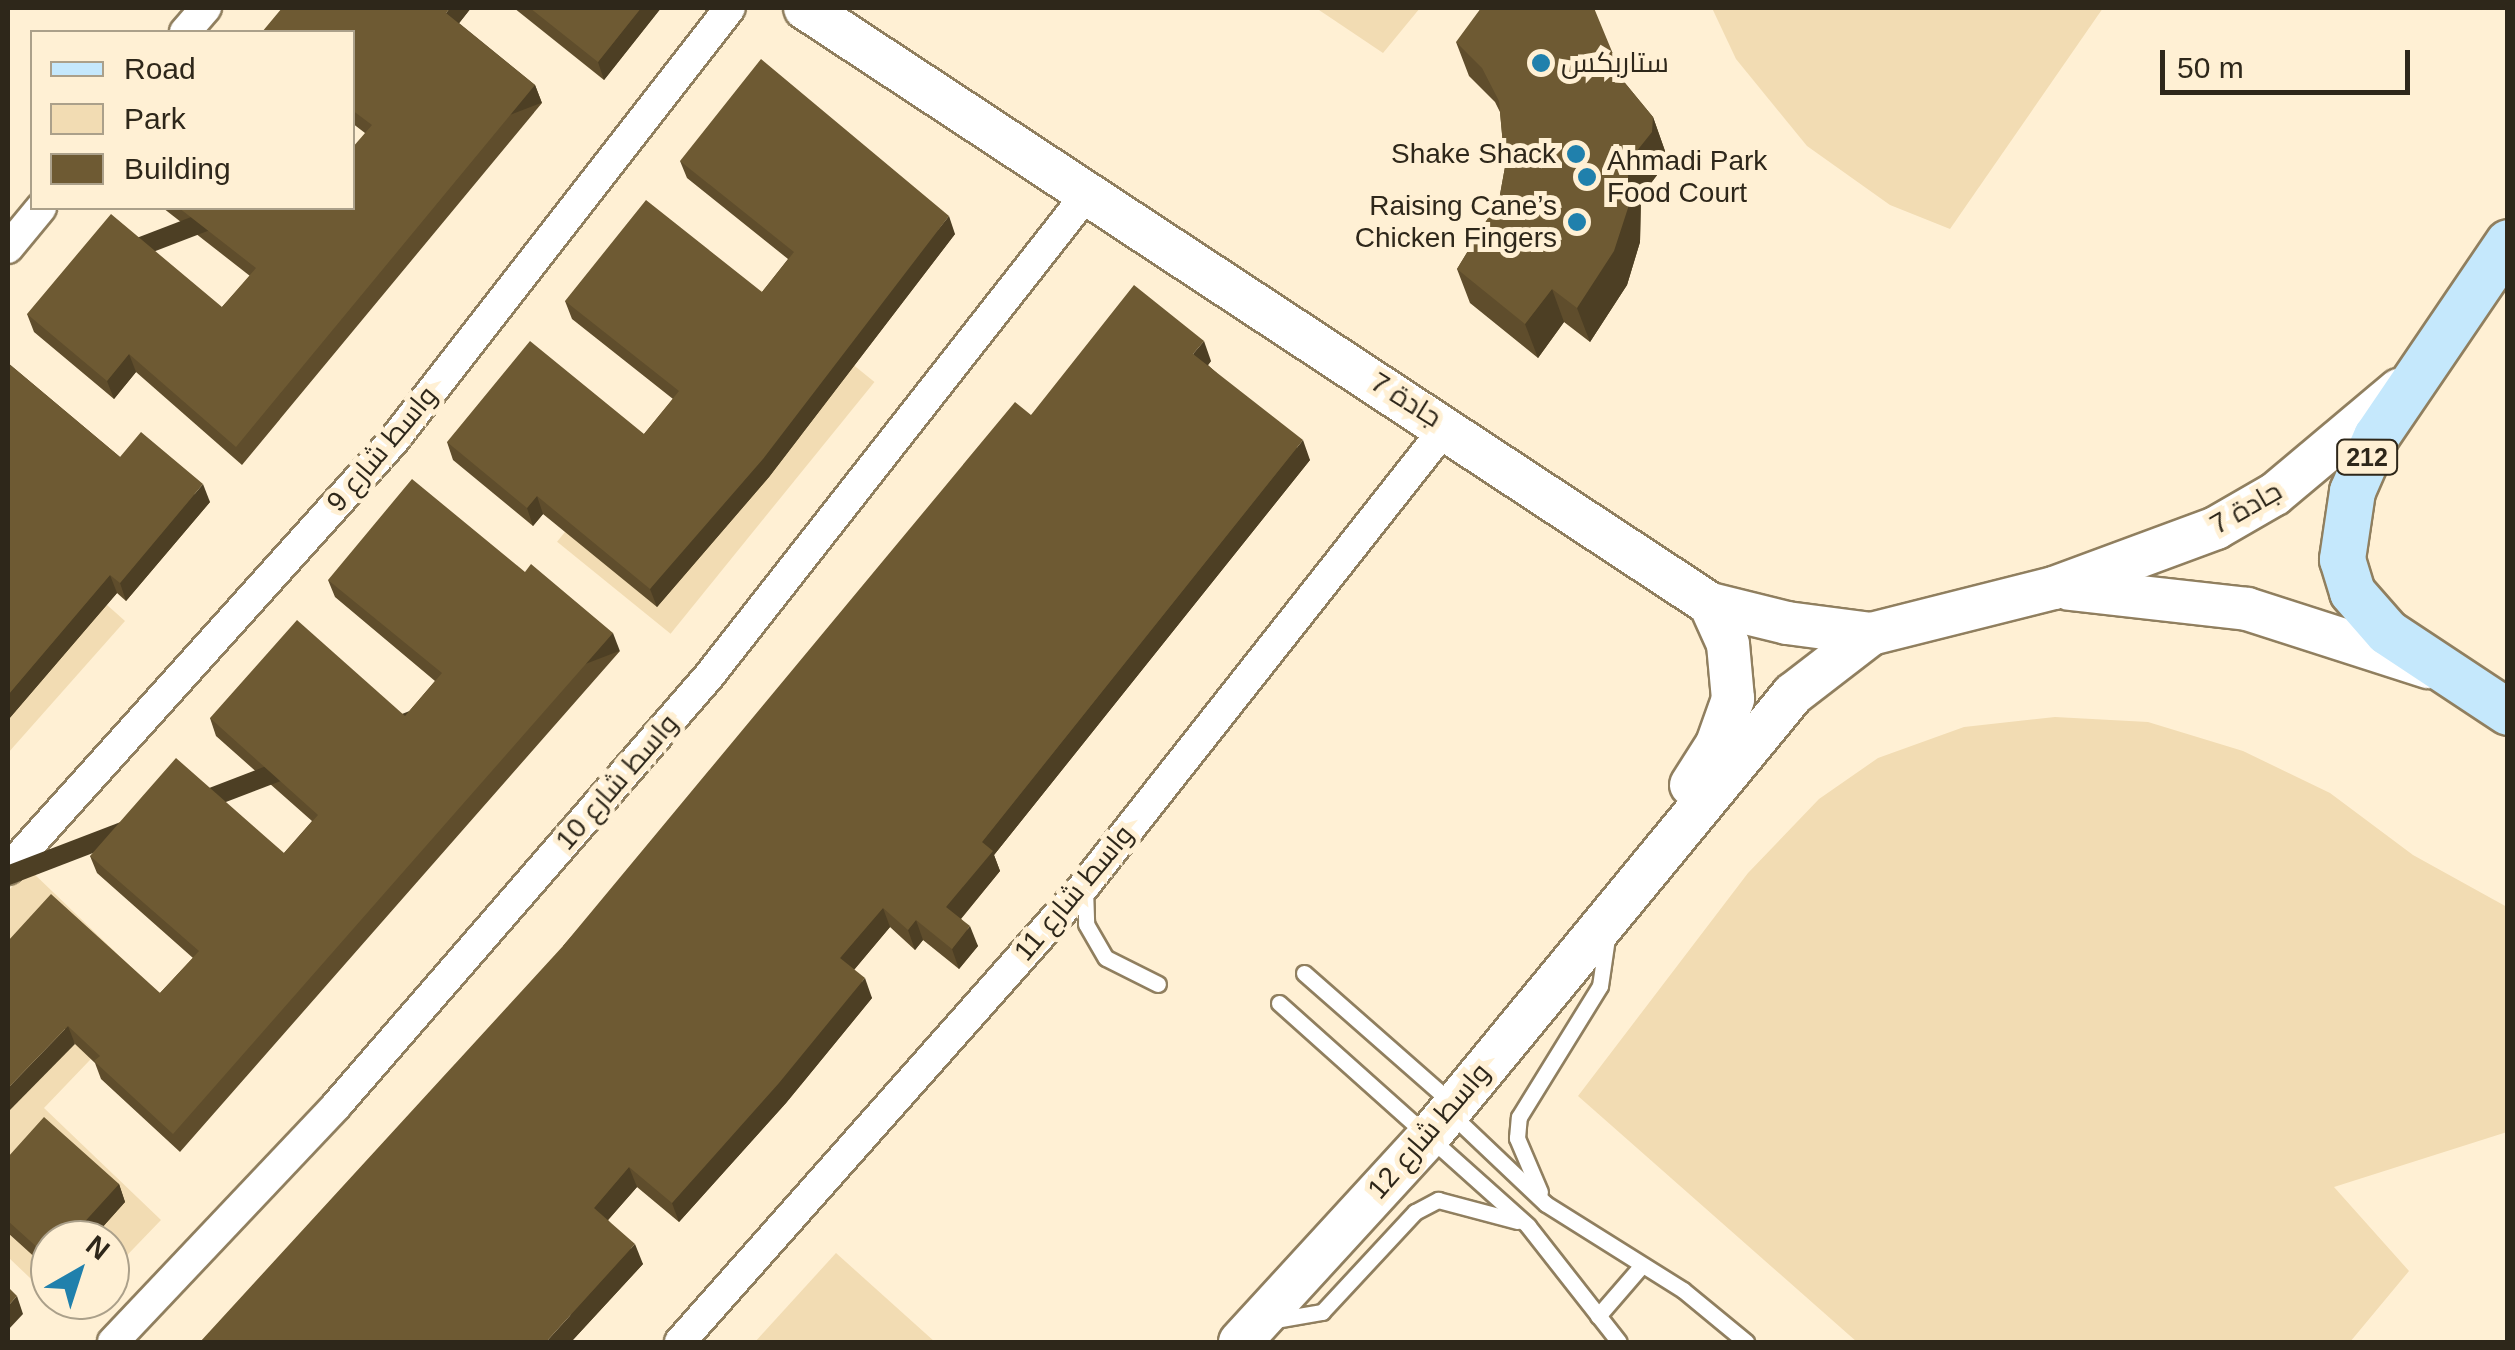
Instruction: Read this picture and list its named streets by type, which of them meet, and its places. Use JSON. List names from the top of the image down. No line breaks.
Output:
{"streets":{"main road":["جادة 7","212","واسط شارع 12"],"street":["واسط شارع 9","واسط شارع 10","واسط شارع 11"]},"crossings":[["جادة 7","212"],["جادة 7","واسط شارع 10"],["جادة 7","واسط شارع 11"],["جادة 7","واسط شارع 12"]],"places":["ستاربكس","Shake Shack","Ahmadi Park Food Court","Raising Cane’s Chicken Fingers"],"legend":["Road","Park","Building"],"scale_bar":"50 m","north":"top right"}
